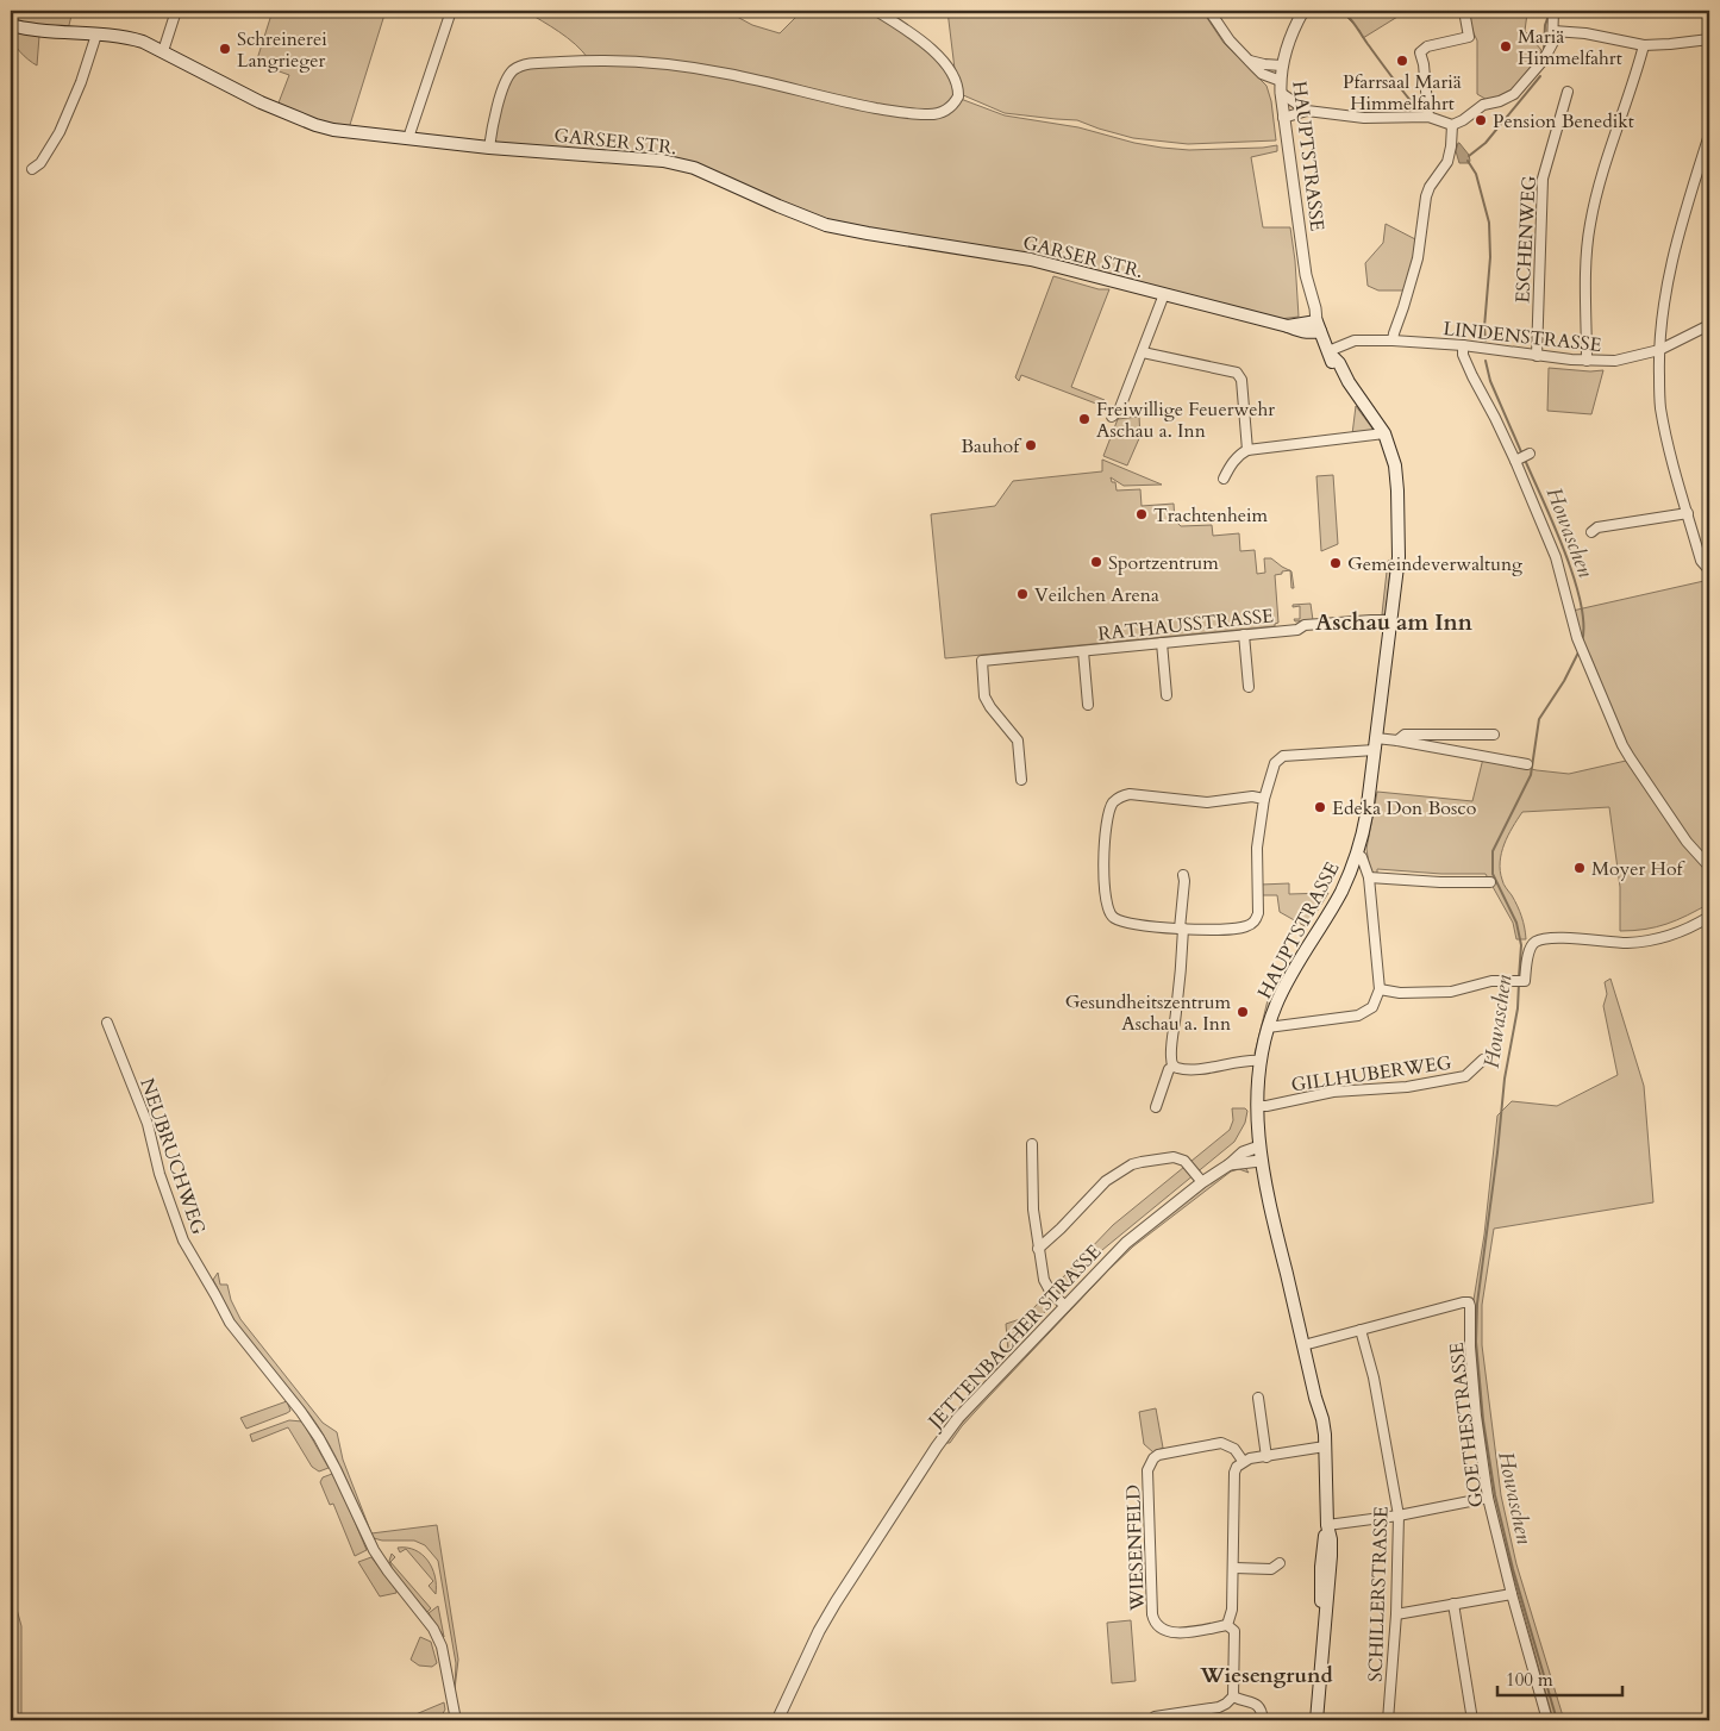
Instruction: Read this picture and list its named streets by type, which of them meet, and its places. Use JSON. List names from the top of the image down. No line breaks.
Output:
{"streets":{"main road":["GARSER STR.","HAUPTSTRASSE"],"street":["ESCHENWEG","LINDENSTRASSE","RATHAUSSTRASSE","GILLHUBERWEG","NEUBRUCHWEG","JETTENBACHER STRASSE","GOETHESTRASSE","WIESENFELD","SCHILLERSTRASSE"]},"crossings":[["GARSER STR.","HAUPTSTRASSE"],["HAUPTSTRASSE","LINDENSTRASSE"],["HAUPTSTRASSE","RATHAUSSTRASSE"],["HAUPTSTRASSE","GILLHUBERWEG"],["HAUPTSTRASSE","JETTENBACHER STRASSE"],["ESCHENWEG","LINDENSTRASSE"],["GOETHESTRASSE","SCHILLERSTRASSE"]],"districts":["Aschau am Inn","Wiesengrund"],"water":["Howaschen"],"places":["Mariä Himmelfahrt","Schreinerei Langrieger","Pfarrsaal Mariä Himmelfahrt","Pension Benedikt","Freiwillige Feuerwehr Aschau a. Inn","Bauhof","Trachtenheim","Sportzentrum","Gemeindeverwaltung","Veilchen Arena","Edeka Don Bosco","Moyer Hof","Gesundheitszentrum Aschau a. Inn"],"scale_bar":"100 m"}
